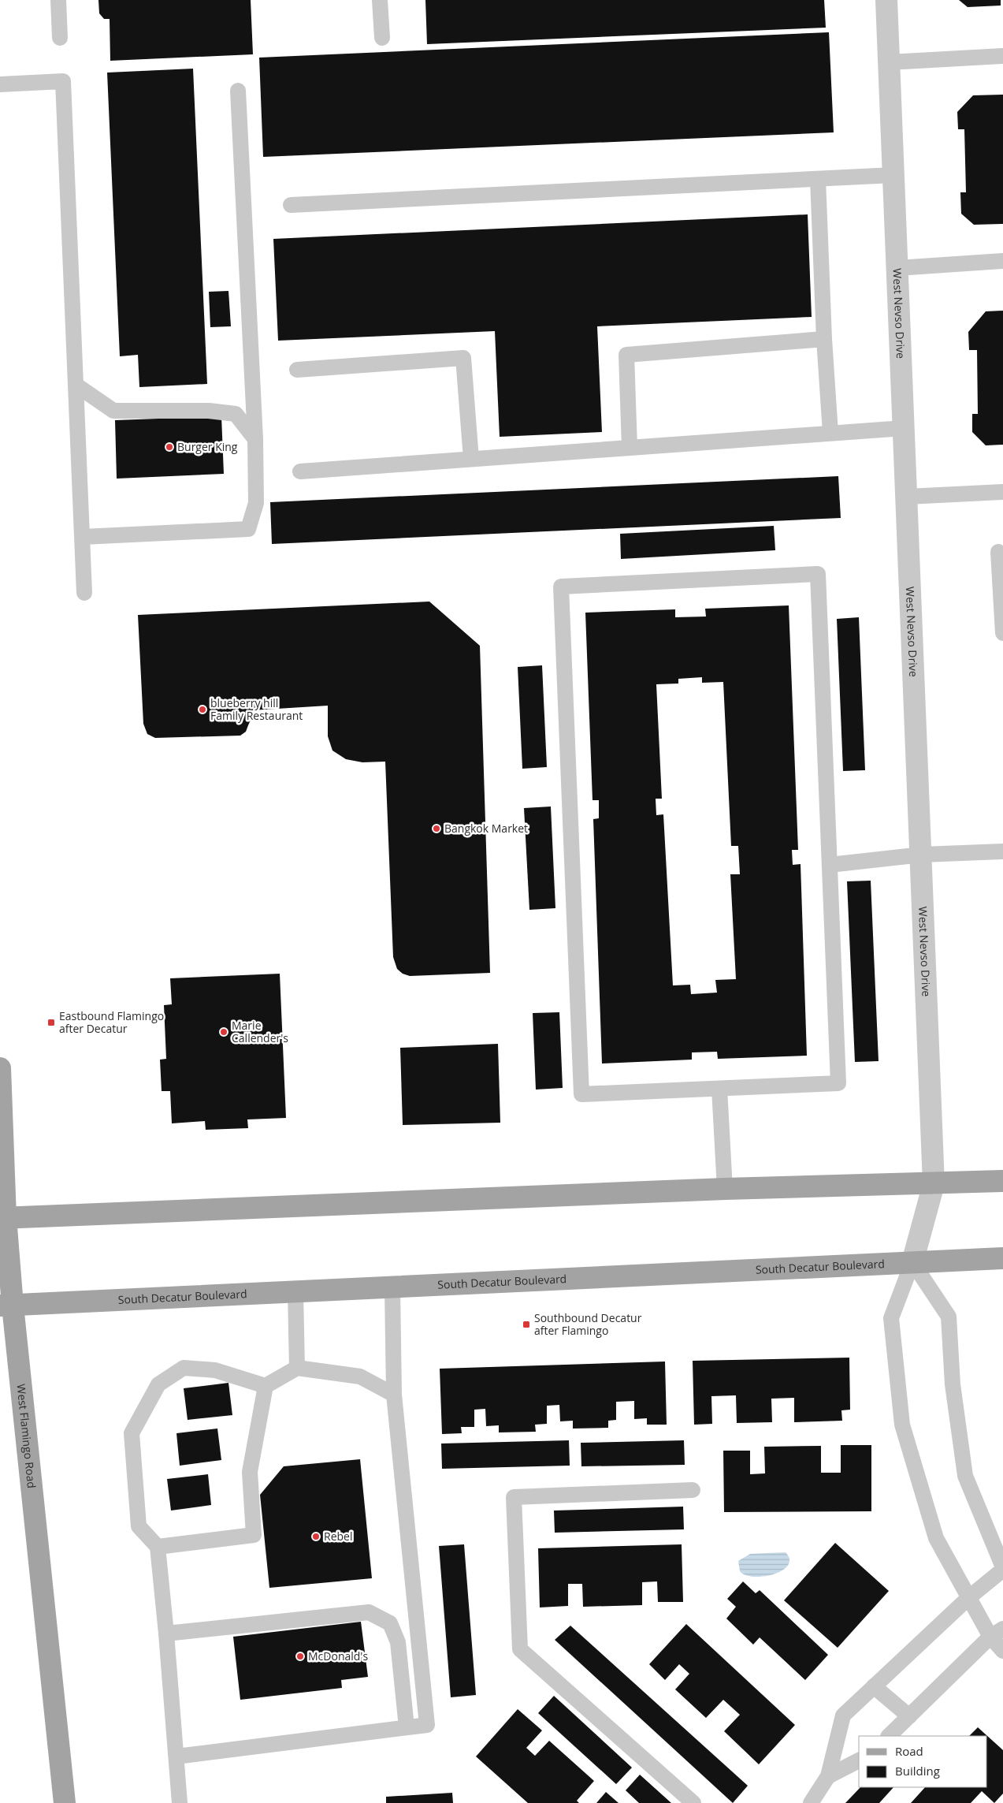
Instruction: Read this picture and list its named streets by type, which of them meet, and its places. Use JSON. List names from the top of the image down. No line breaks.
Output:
{"streets":{"main road":["South Decatur Boulevard","West Flamingo Road"],"street":["West Nevso Drive"]},"crossings":[["West Nevso Drive","South Decatur Boulevard"],["South Decatur Boulevard","West Flamingo Road"]],"places":{"other":["Burger King","blueberry hill Family Restaurant","Bangkok Market","Marie Callender's","Rebel","McDonald's"],"transit":["Eastbound Flamingo after Decatur","Southbound Decatur after Flamingo"]},"legend":["Road","Building"]}
